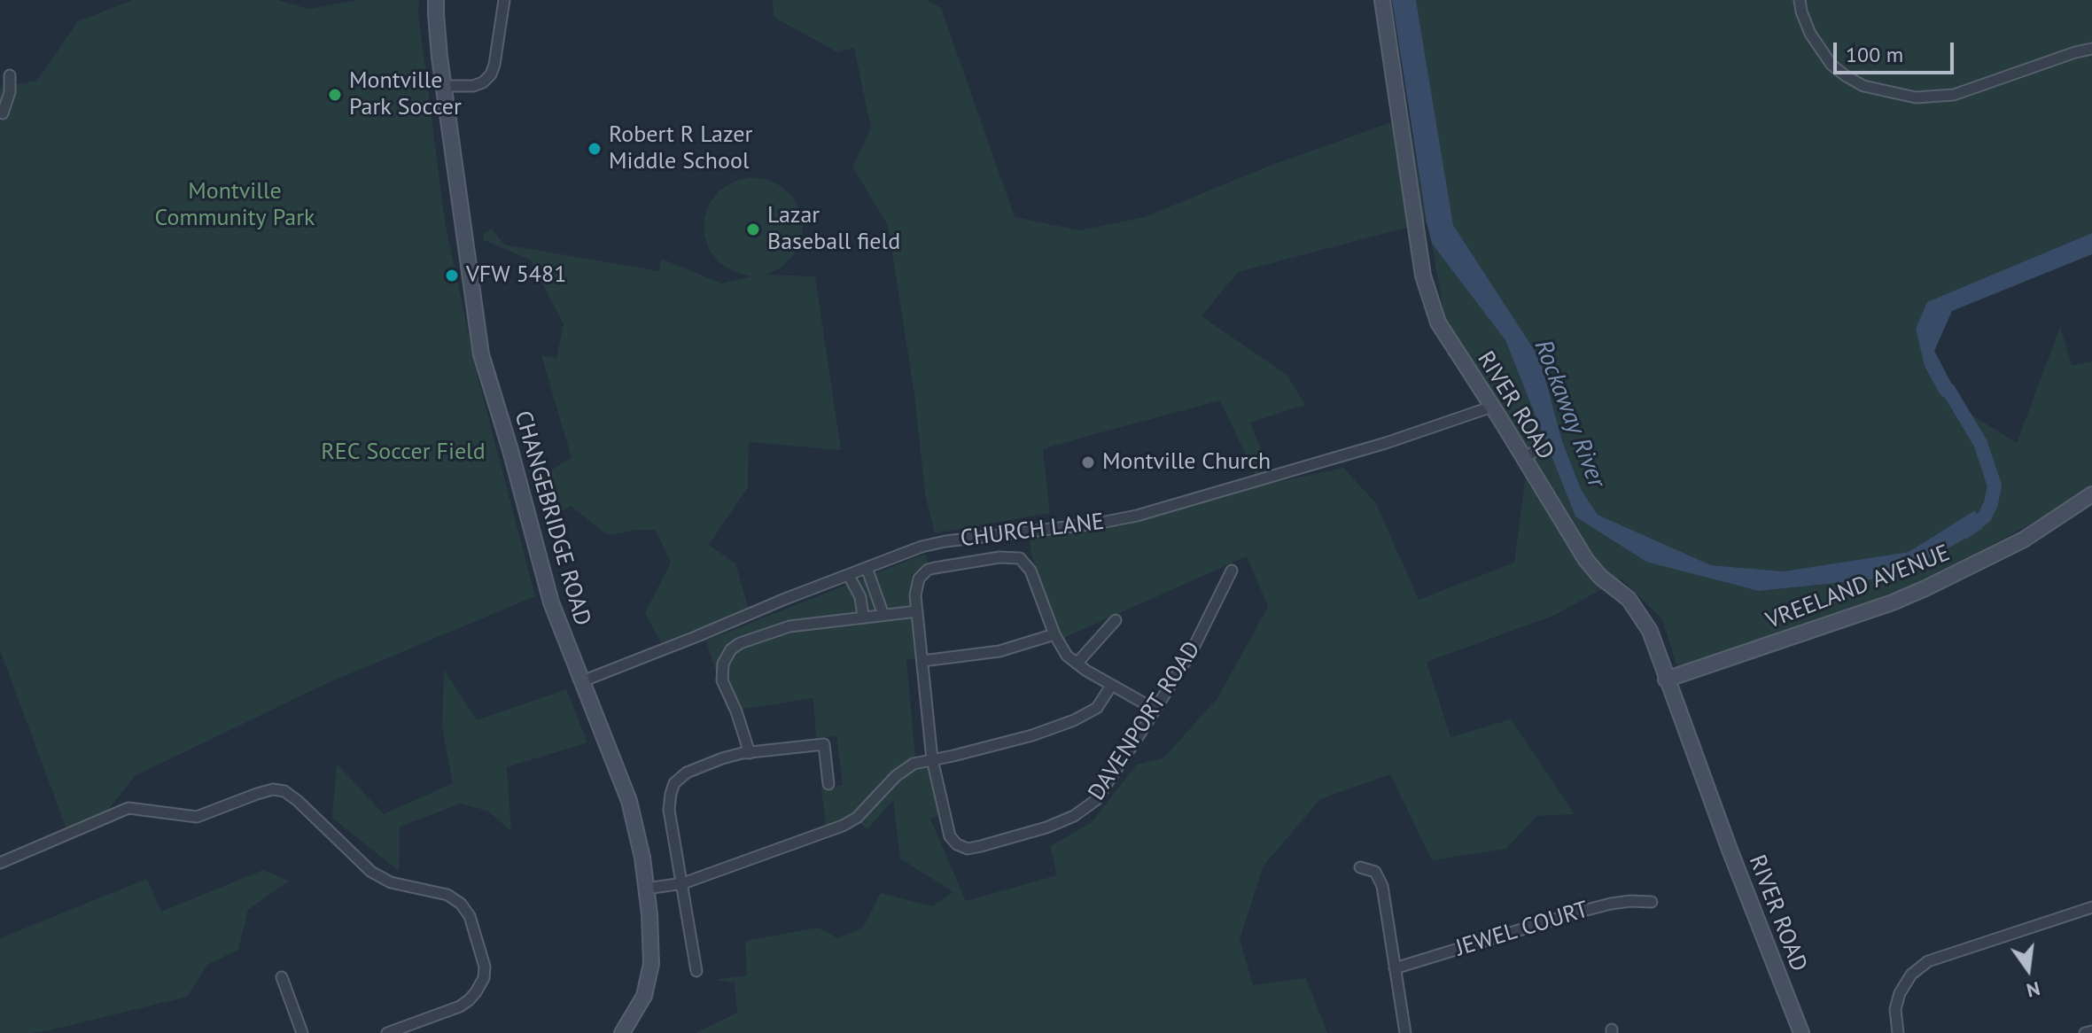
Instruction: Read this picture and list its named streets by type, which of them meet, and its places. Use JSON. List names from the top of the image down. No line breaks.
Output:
{"streets":{"street":["RIVER ROAD","CHANGEBRIDGE ROAD","CHURCH LANE","VREELAND AVENUE","DAVENPORT ROAD","JEWEL COURT"]},"crossings":[["RIVER ROAD","CHURCH LANE"],["RIVER ROAD","VREELAND AVENUE"],["CHANGEBRIDGE ROAD","CHURCH LANE"]],"water":["Rockaway River"],"parks":["Montville Community Park","REC Soccer Field"],"places":["Montville Park Soccer","Robert R Lazer Middle School","Lazar Baseball field","VFW 5481","Montville Church"],"scale_bar":"100 m","north":"bottom"}
